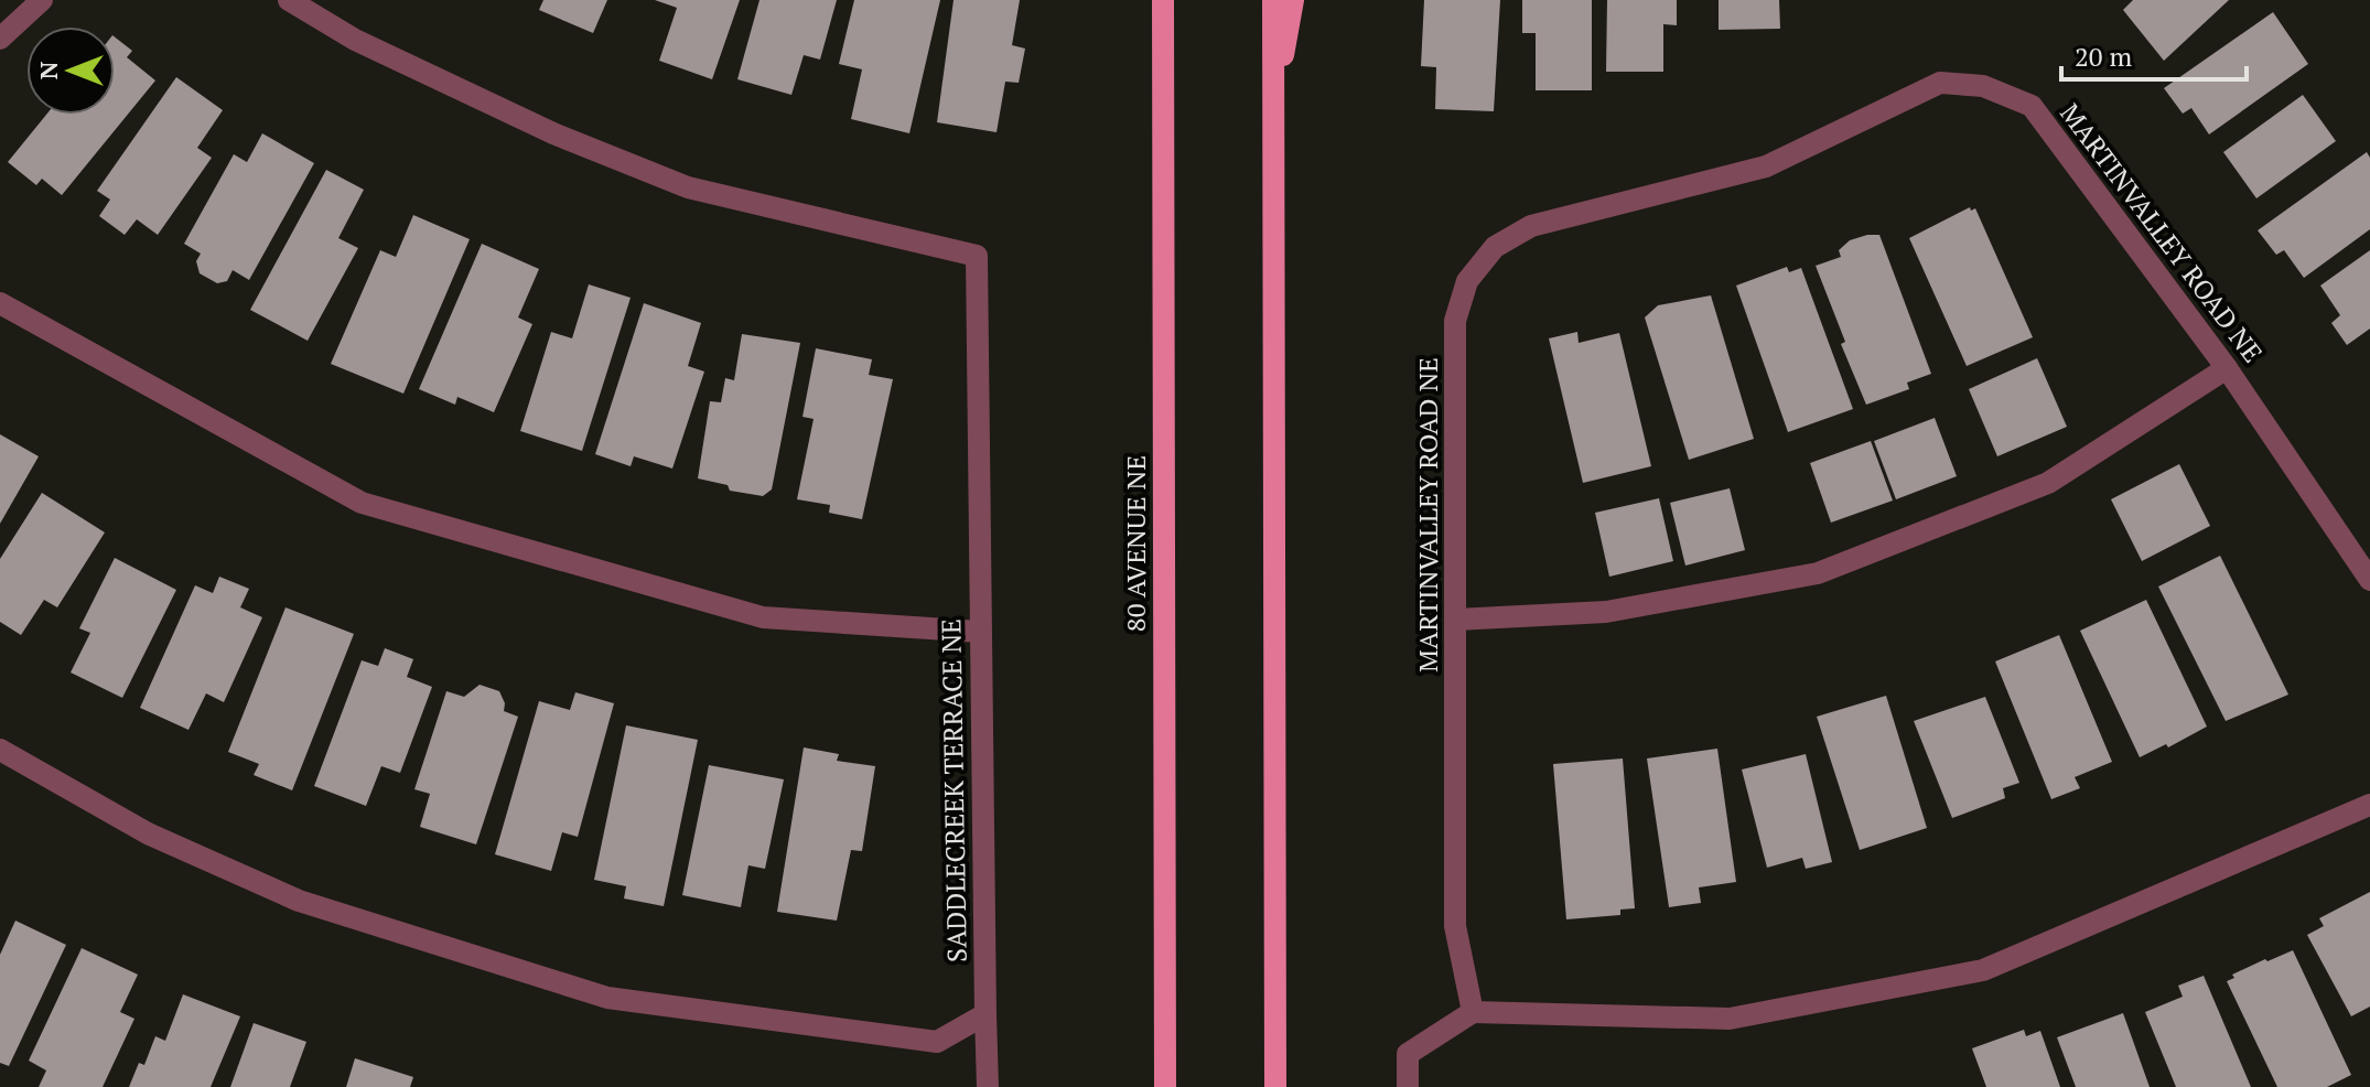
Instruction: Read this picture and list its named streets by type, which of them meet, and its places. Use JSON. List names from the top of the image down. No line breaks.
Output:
{"streets":{"main road":["80 AVENUE NE"],"street":["MARTINVALLEY ROAD NE","SADDLECREEK TERRACE NE"]},"scale_bar":"20 m","north":"left"}
